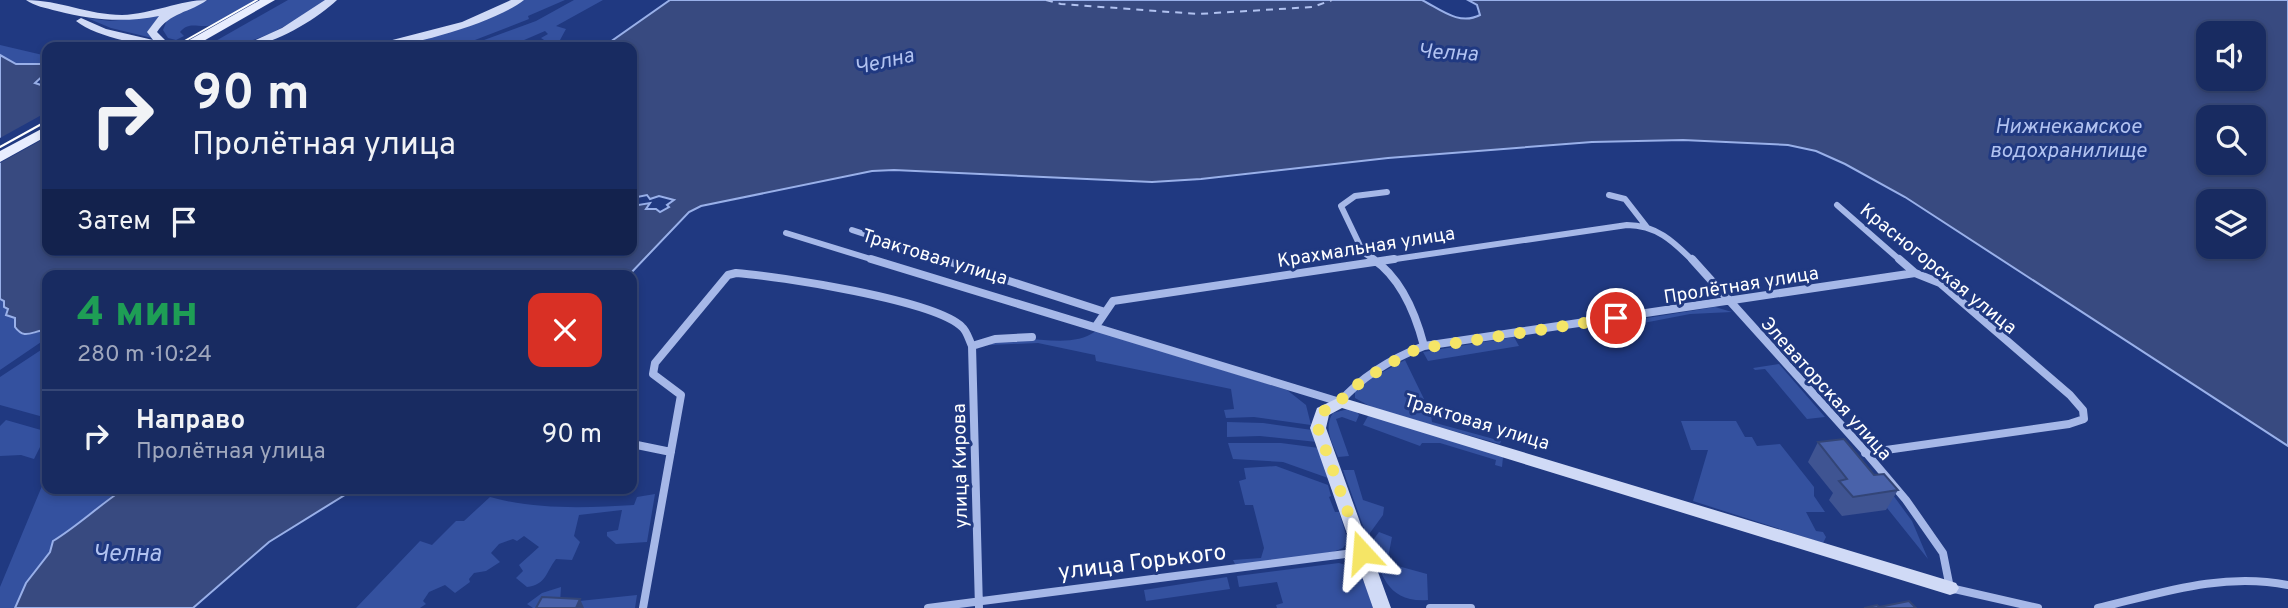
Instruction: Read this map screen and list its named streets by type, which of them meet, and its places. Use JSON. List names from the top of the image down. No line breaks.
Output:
{"streets":{"street":["Крахмальная улица","Трактовая улица","Красногорская улица","Пролётная улица","Элеваторская улица","улица Кирова","улица Горького"]},"crossings":[["Крахмальная улица","Элеваторская улица"],["Трактовая улица","Пролётная улица"],["Трактовая улица","Элеваторская улица"],["Красногорская улица","Пролётная улица"],["Красногорская улица","Элеваторская улица"],["Пролётная улица","Элеваторская улица"],["улица Кирова","улица Горького"]],"water":["Челна","Нижнекамское водохранилище"],"page":{"turn":["90 m","Пролётная улица"],"then":"Затем","heading":["4 мин","280 m · 10:24"],"list":[{"name":"Направо","note":"Пролётная улица","value":"90 m"}]}}
